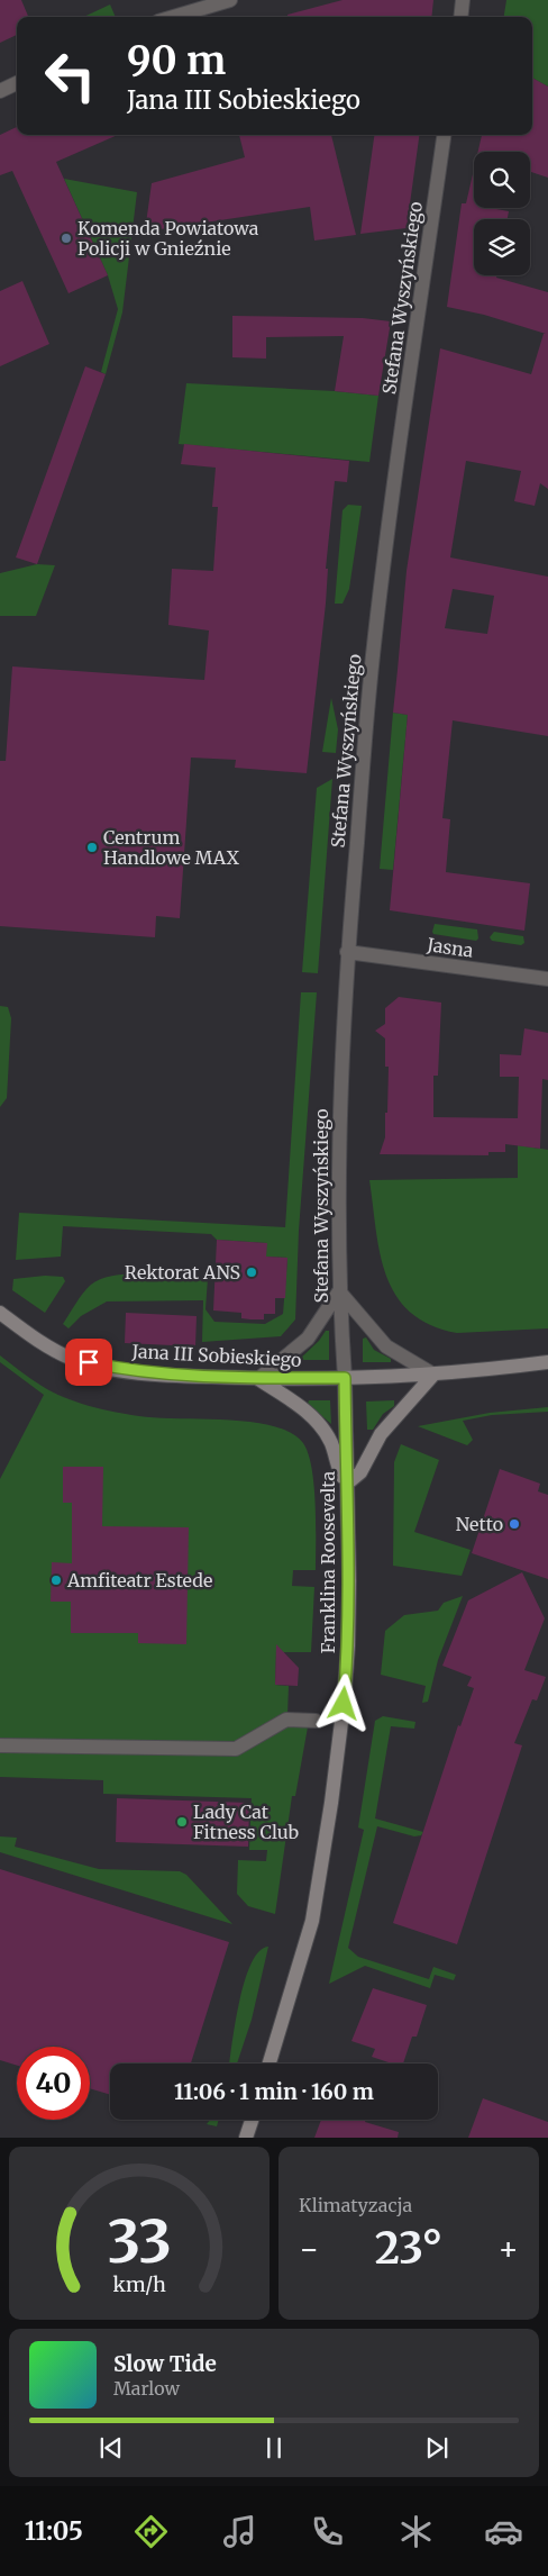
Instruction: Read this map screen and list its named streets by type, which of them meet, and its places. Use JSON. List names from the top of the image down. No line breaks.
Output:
{"streets":{"street":["Stefana Wyszyńskiego","Jasna","Jana III Sobieskiego","Franklina Roosevelta"]},"crossings":[["Stefana Wyszyńskiego","Jasna"],["Stefana Wyszyńskiego","Jana III Sobieskiego"],["Stefana Wyszyńskiego","Franklina Roosevelta"],["Jana III Sobieskiego","Franklina Roosevelta"]],"places":["Komenda Powiatowa Policji w Gnieźnie","Centrum Handlowe MAX","Rektorat ANS","Netto","Amfiteatr Estede","Lady Cat Fitness Club"],"page":{"turn":["90 m","Jana III Sobieskiego"],"limit":"40","trip":"11:06 · 1 min · 160 m","tile":"Klimatyzacja","heat":["−","23°","+"],"song":["Slow Tide","Marlow"],"tabs":"11:05","gauge":["33","km/h"]}}
